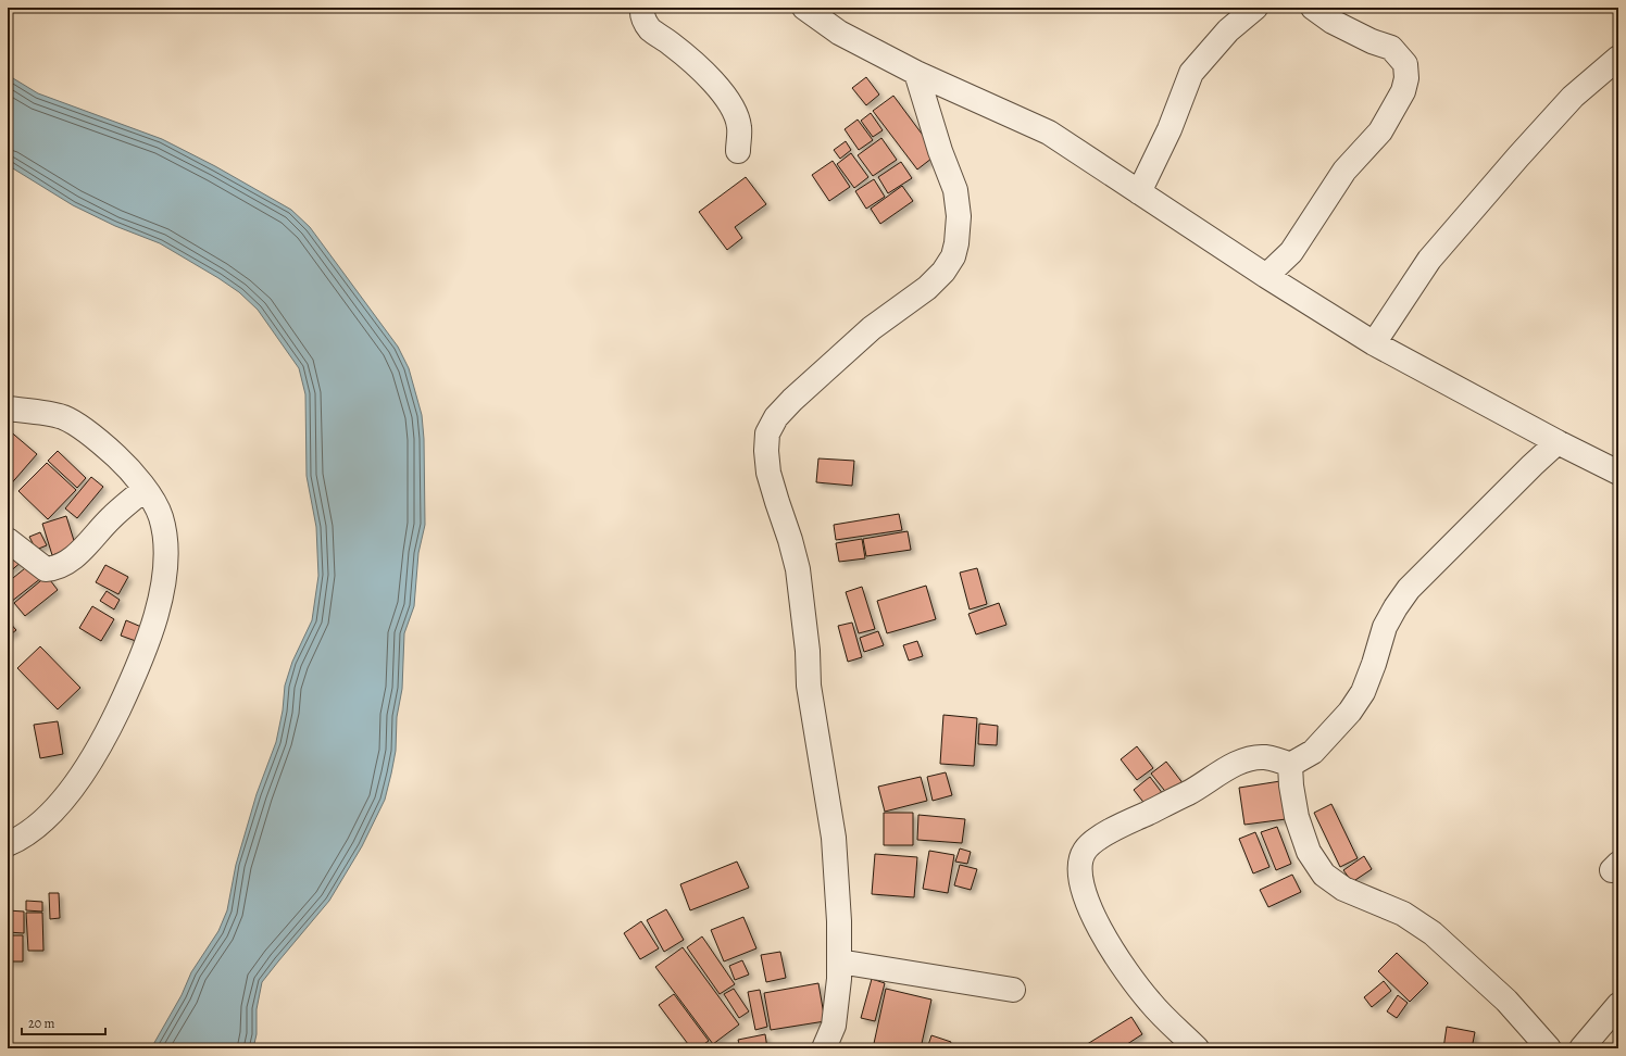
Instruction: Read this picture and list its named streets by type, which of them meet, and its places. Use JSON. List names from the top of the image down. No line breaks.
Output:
{"scale_bar":"20 m"}
